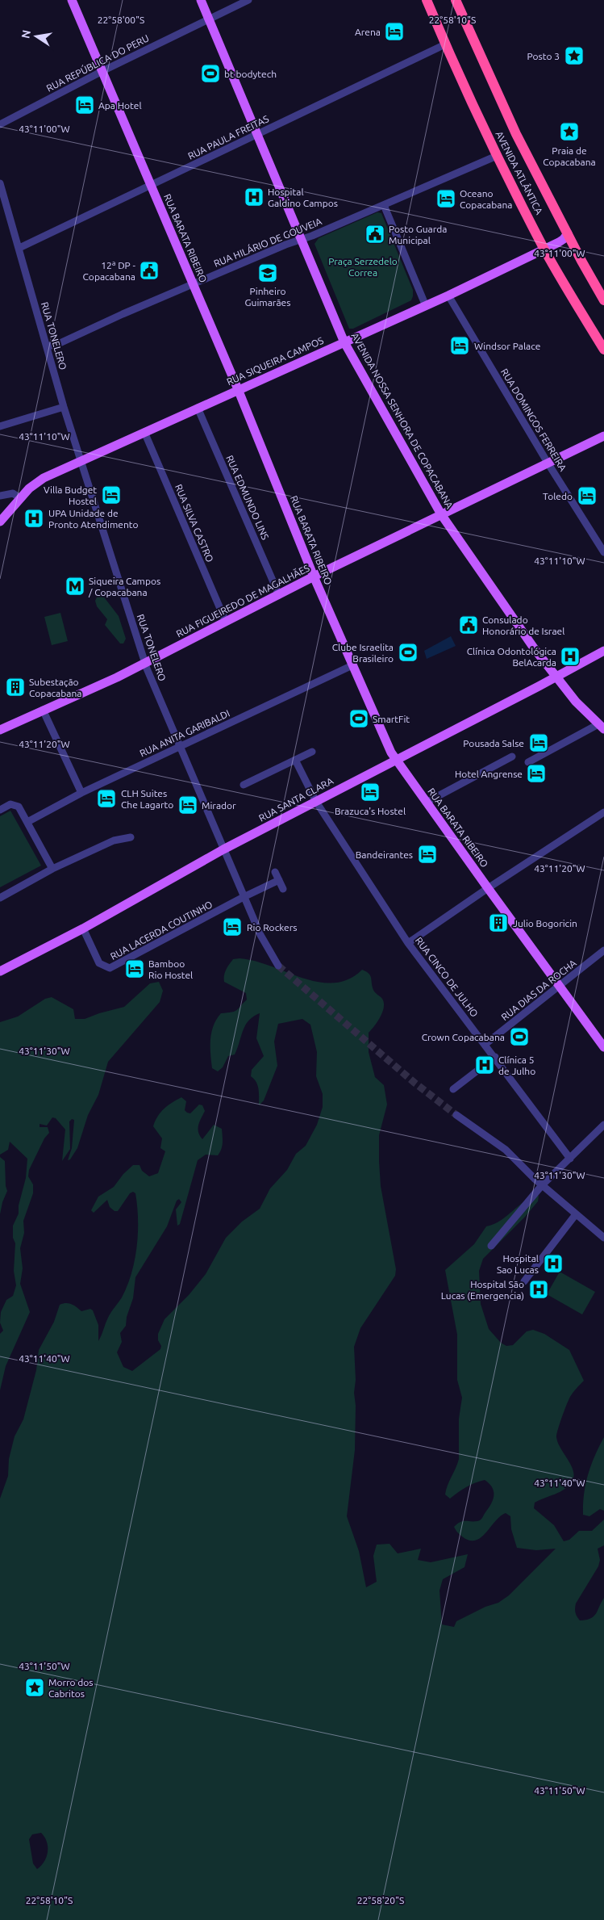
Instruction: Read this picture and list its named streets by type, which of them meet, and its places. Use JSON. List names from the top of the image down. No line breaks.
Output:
{"streets":{"highway":["AVENIDA ATLÂNTICA"],"main road":["RUA BARATA RIBEIRO","RUA SIQUEIRA CAMPOS","AVENIDA NOSSA SENHORA DE COPACABANA","RUA FIGUEIREDO DE MAGALHÃES","RUA SANTA CLARA"],"street":["RUA REPÚBLICA DO PERU","RUA PAULA FREITAS","RUA HILÁRIO DE GOUVEIA","RUA TONELERO","RUA DOMINGOS FERREIRA","RUA EDMUNDO LINS","RUA SILVA CASTRO","RUA ANITA GARIBALDI","RUA LACERDA COUTINHO","RUA CINCO DE JULHO","RUA DIAS DA ROCHA"]},"crossings":[["RUA REPÚBLICA DO PERU","RUA BARATA RIBEIRO"],["RUA REPÚBLICA DO PERU","AVENIDA NOSSA SENHORA DE COPACABANA"],["RUA PAULA FREITAS","AVENIDA ATLÂNTICA"],["RUA PAULA FREITAS","RUA BARATA RIBEIRO"],["RUA PAULA FREITAS","RUA TONELERO"],["RUA PAULA FREITAS","AVENIDA NOSSA SENHORA DE COPACABANA"],["AVENIDA ATLÂNTICA","RUA HILÁRIO DE GOUVEIA"],["AVENIDA ATLÂNTICA","RUA SIQUEIRA CAMPOS"],["RUA BARATA RIBEIRO","RUA HILÁRIO DE GOUVEIA"],["RUA BARATA RIBEIRO","RUA SIQUEIRA CAMPOS"],["RUA BARATA RIBEIRO","RUA FIGUEIREDO DE MAGALHÃES"],["RUA BARATA RIBEIRO","RUA ANITA GARIBALDI"],["RUA BARATA RIBEIRO","RUA SANTA CLARA"],["RUA BARATA RIBEIRO","RUA DIAS DA ROCHA"],["RUA HILÁRIO DE GOUVEIA","RUA TONELERO"],["RUA HILÁRIO DE GOUVEIA","AVENIDA NOSSA SENHORA DE COPACABANA"],["RUA TONELERO","RUA SIQUEIRA CAMPOS"],["RUA TONELERO","RUA FIGUEIREDO DE MAGALHÃES"],["RUA TONELERO","RUA ANITA GARIBALDI"],["RUA TONELERO","RUA SANTA CLARA"],["RUA TONELERO","RUA LACERDA COUTINHO"],["RUA SIQUEIRA CAMPOS","RUA DOMINGOS FERREIRA"],["RUA SIQUEIRA CAMPOS","AVENIDA NOSSA SENHORA DE COPACABANA"],["RUA SIQUEIRA CAMPOS","RUA EDMUNDO LINS"],["RUA SIQUEIRA CAMPOS","RUA SILVA CASTRO"],["RUA DOMINGOS FERREIRA","RUA FIGUEIREDO DE MAGALHÃES"],["AVENIDA NOSSA SENHORA DE COPACABANA","RUA FIGUEIREDO DE MAGALHÃES"],["AVENIDA NOSSA SENHORA DE COPACABANA","RUA SANTA CLARA"],["RUA EDMUNDO LINS","RUA FIGUEIREDO DE MAGALHÃES"],["RUA SILVA CASTRO","RUA FIGUEIREDO DE MAGALHÃES"],["RUA SANTA CLARA","RUA LACERDA COUTINHO"],["RUA SANTA CLARA","RUA CINCO DE JULHO"],["RUA CINCO DE JULHO","RUA DIAS DA ROCHA"]],"parks":["Praça Serzedelo Correa"],"places":{"hotel":["Arena","Apa Hotel","Oceano Copacabana","Windsor Palace","Villa Budget Hostel","Toledo","Pousada Salse","Hotel Angrense","Brazuca's Hostel","CLH Suites Che Lagarto","Mirador","Bandeirantes","Rio Rockers","Bamboo Rio Hostel"],"place":["Posto 3","Praia de Copacabana","Morro dos Cabritos"],"sports":["bt bodytech","Clube Israelita Brasileiro","SmartFit","Crown Copacabana"],"hospital":["Hospital Galdino Campos","UPA Unidade de Pronto Atendimento","Clínica Odontológica BelAcarda","Clínica 5 de Julho","Hospital Sao Lucas","Hospital São Lucas (Emergencia)"],"public building":["Posto Guarda Municipal","12ª DP - Copacabana","Consulado Honorário de Israel"],"school or university":["Pinheiro Guimarães"],"metro station":["Siqueira Campos / Copacabana"],"building":["Subestação Copacabana","Julio Bogoricin"]},"north":"left","coordinates":["22°58'00\"S","22°58'10\"S","43°11'00\"W","43°11'10\"W","43°11'20\"W","43°11'30\"W","43°11'40\"W","43°11'50\"W","22°58'20\"S"]}
